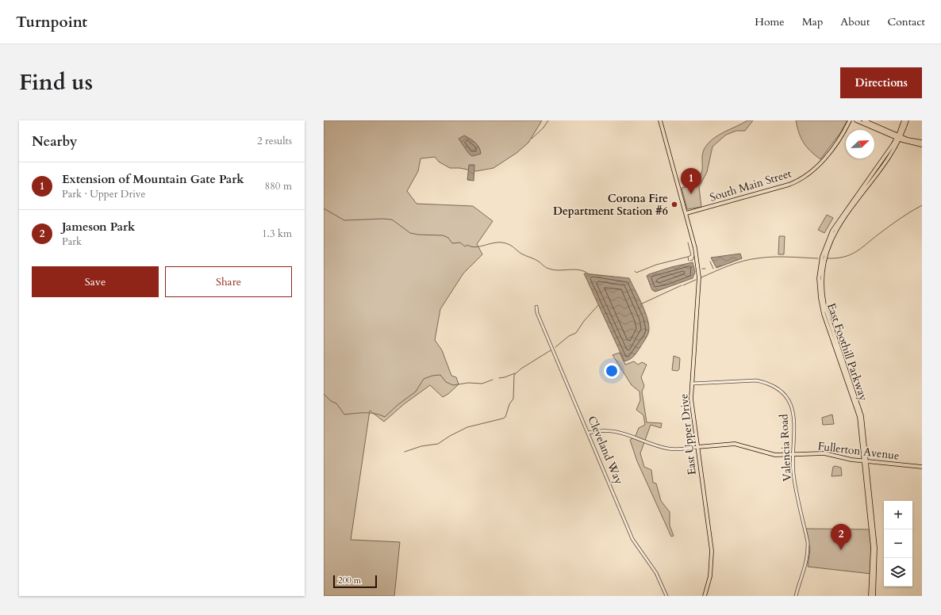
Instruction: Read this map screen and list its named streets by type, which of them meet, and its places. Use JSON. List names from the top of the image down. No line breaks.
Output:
{"streets":{"main road":["South Main Street","East Foothill Parkway","East Upper Drive","Fullerton Avenue"],"street":["Valencia Road","Cleveland Way"]},"crossings":[["South Main Street","East Upper Drive"],["East Foothill Parkway","Fullerton Avenue"],["East Upper Drive","Valencia Road"],["East Upper Drive","Fullerton Avenue"],["Valencia Road","Fullerton Avenue"],["Cleveland Way","Fullerton Avenue"]],"places":["Corona Fire Department Station #6"],"scale_bar":"200 m","north":"top right","page":{"header":"Turnpoint","nav":["Home","Map","About","Contact"],"title":"Find us","buttons":["Directions",["Save","Share"]],"heading":["Nearby","2 results"],"list":[{"mark":"1","name":"Extension of Mountain Gate Park","note":"Park · Upper Drive","value":"880 m"},{"mark":"2","name":"Jameson Park","note":"Park","value":"1.3 km"}],"pins":["1","2"],"map_buttons":["+","−"],"scale":"200 m"}}
